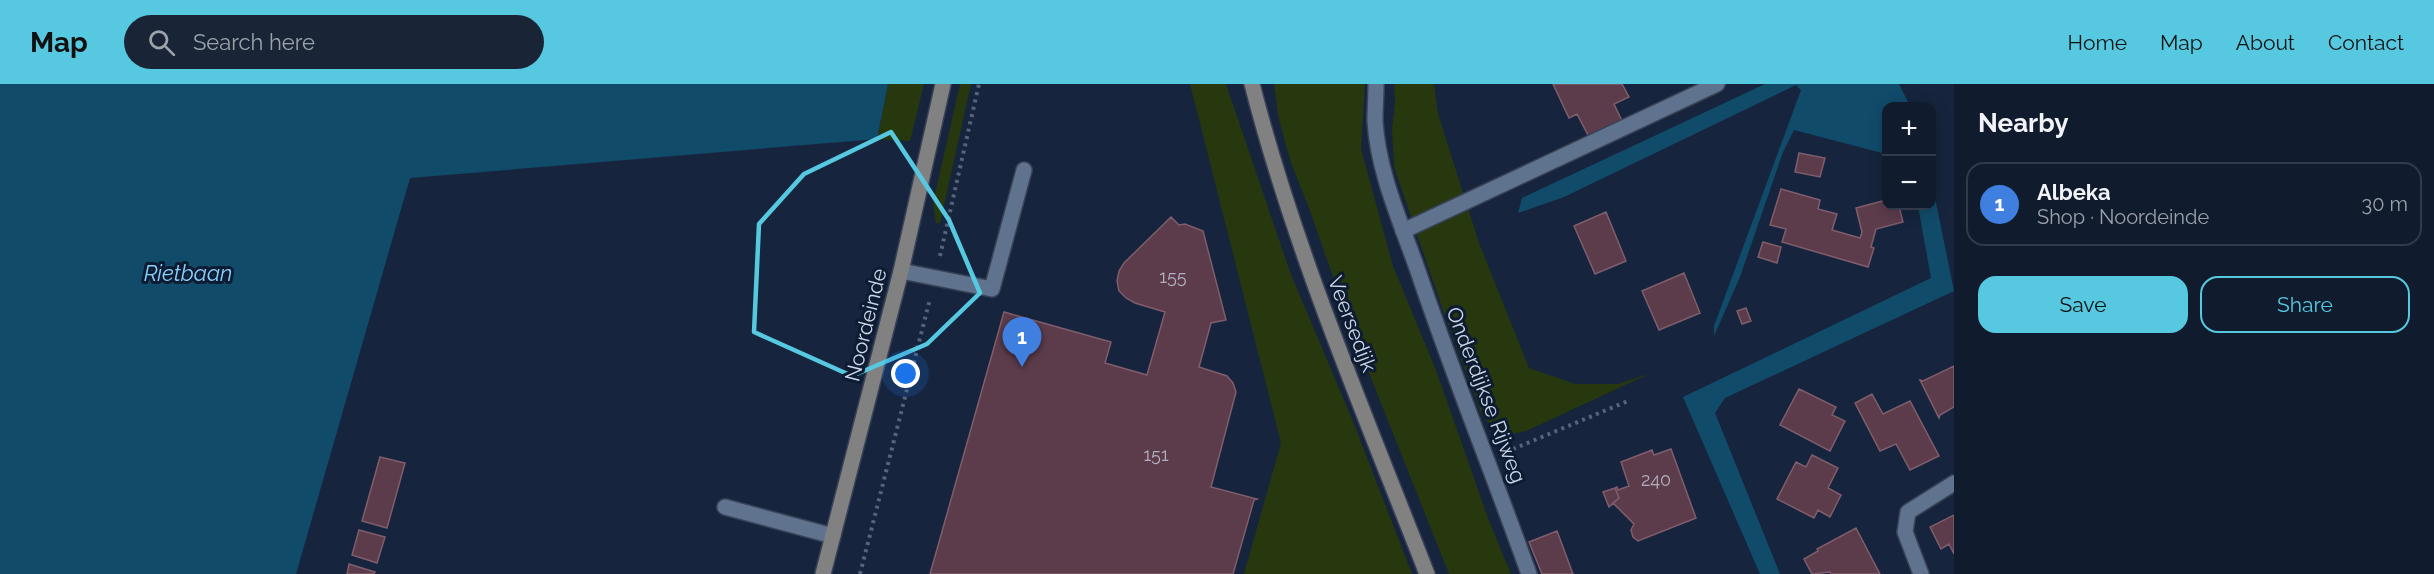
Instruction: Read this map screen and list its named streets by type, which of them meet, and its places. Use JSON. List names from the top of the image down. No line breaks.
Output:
{"streets":{"street":["Veersedijk","Noordeinde","Onderdijkse Rijweg"]},"water":["Rietbaan"],"house_numbers":["155","151","240"],"page":{"header":"Map","search":"Search here","nav":["Home","Map","About","Contact"],"heading":"Nearby","map_buttons":["+","−"],"list":[{"mark":"1","name":"Albeka","note":"Shop · Noordeinde","value":"30 m"}],"buttons":["Save","Share"],"pins":"1"}}
